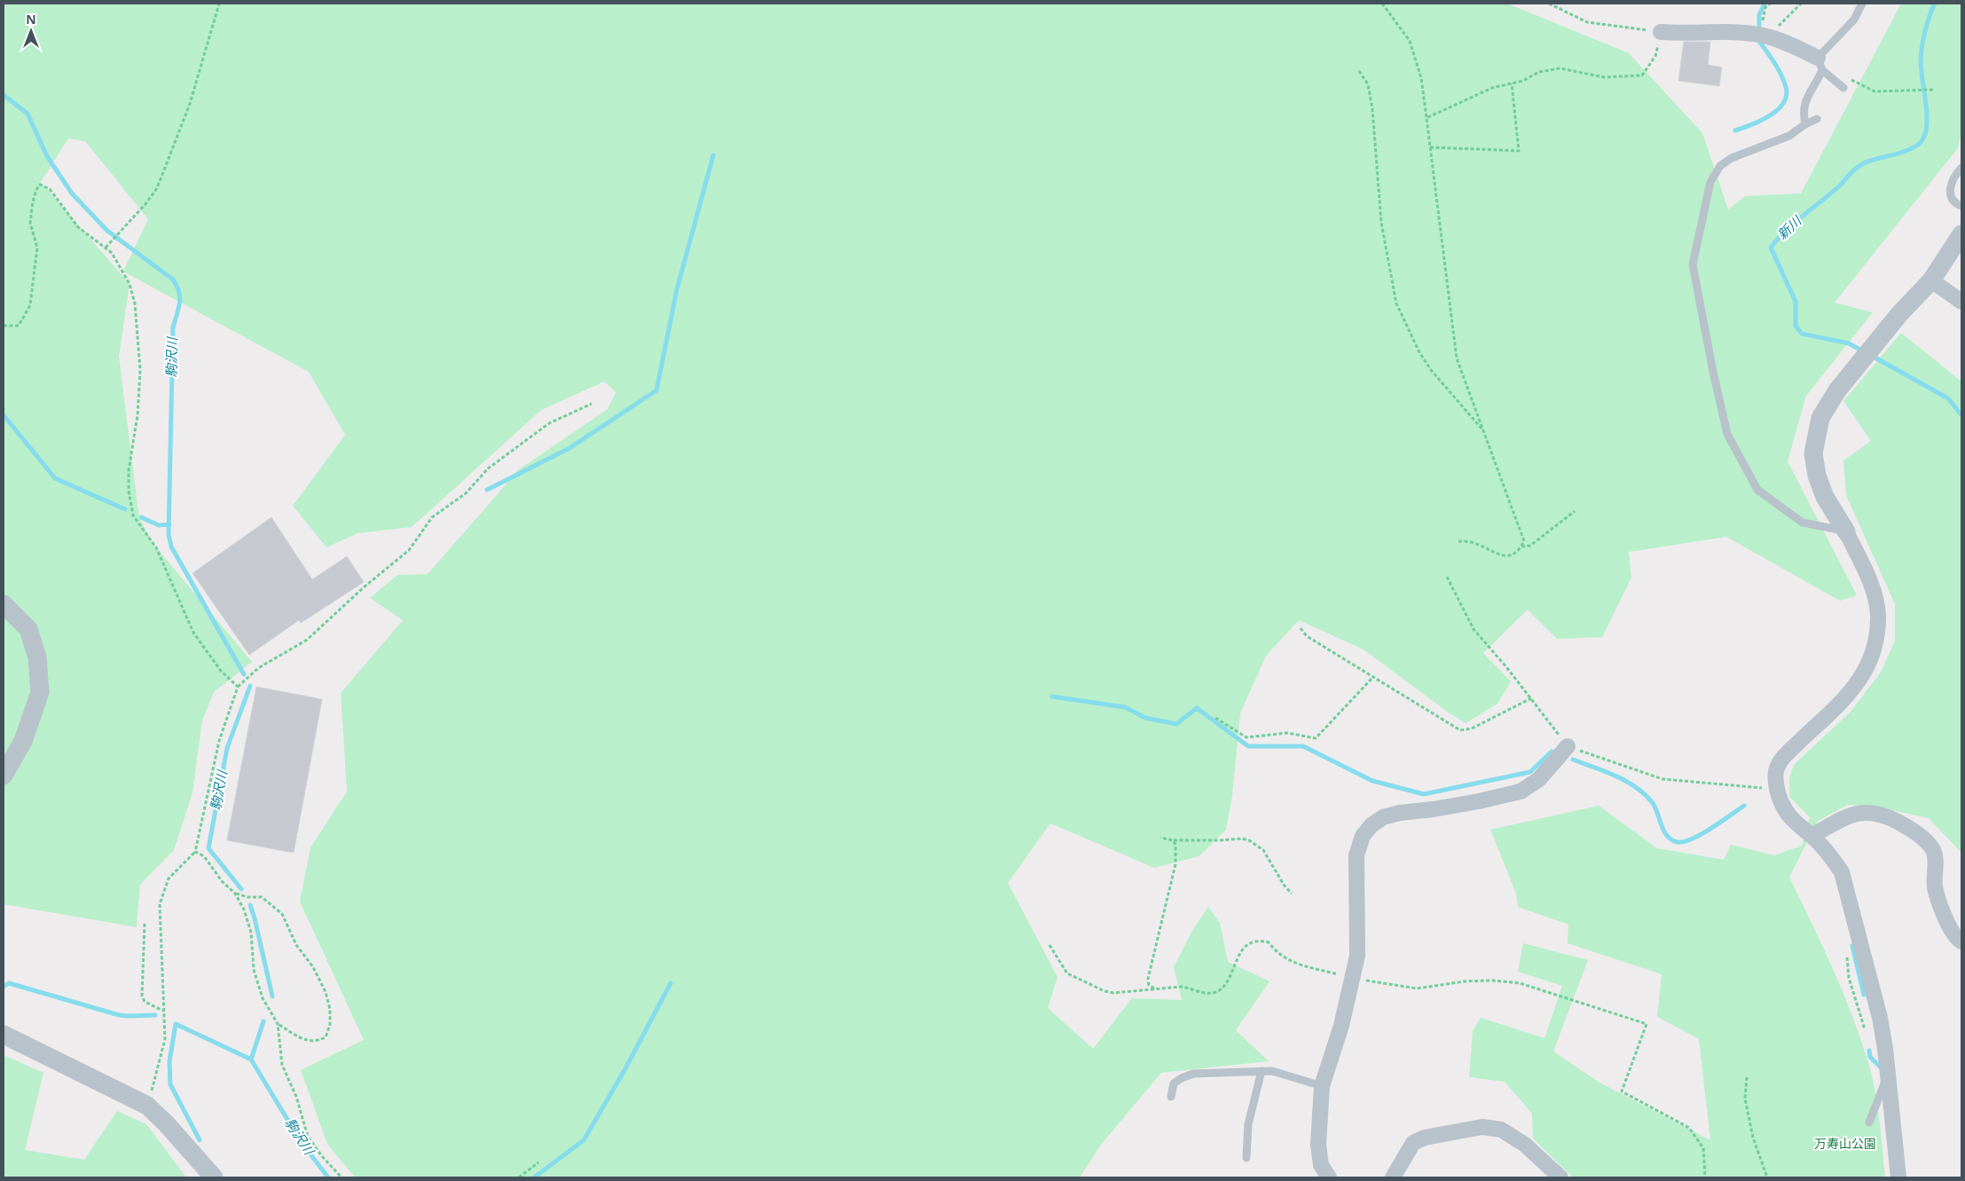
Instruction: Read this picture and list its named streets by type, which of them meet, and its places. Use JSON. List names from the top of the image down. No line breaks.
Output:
{"water":["新川","駒沢川"],"parks":["万寿山公園"],"north":"top"}
